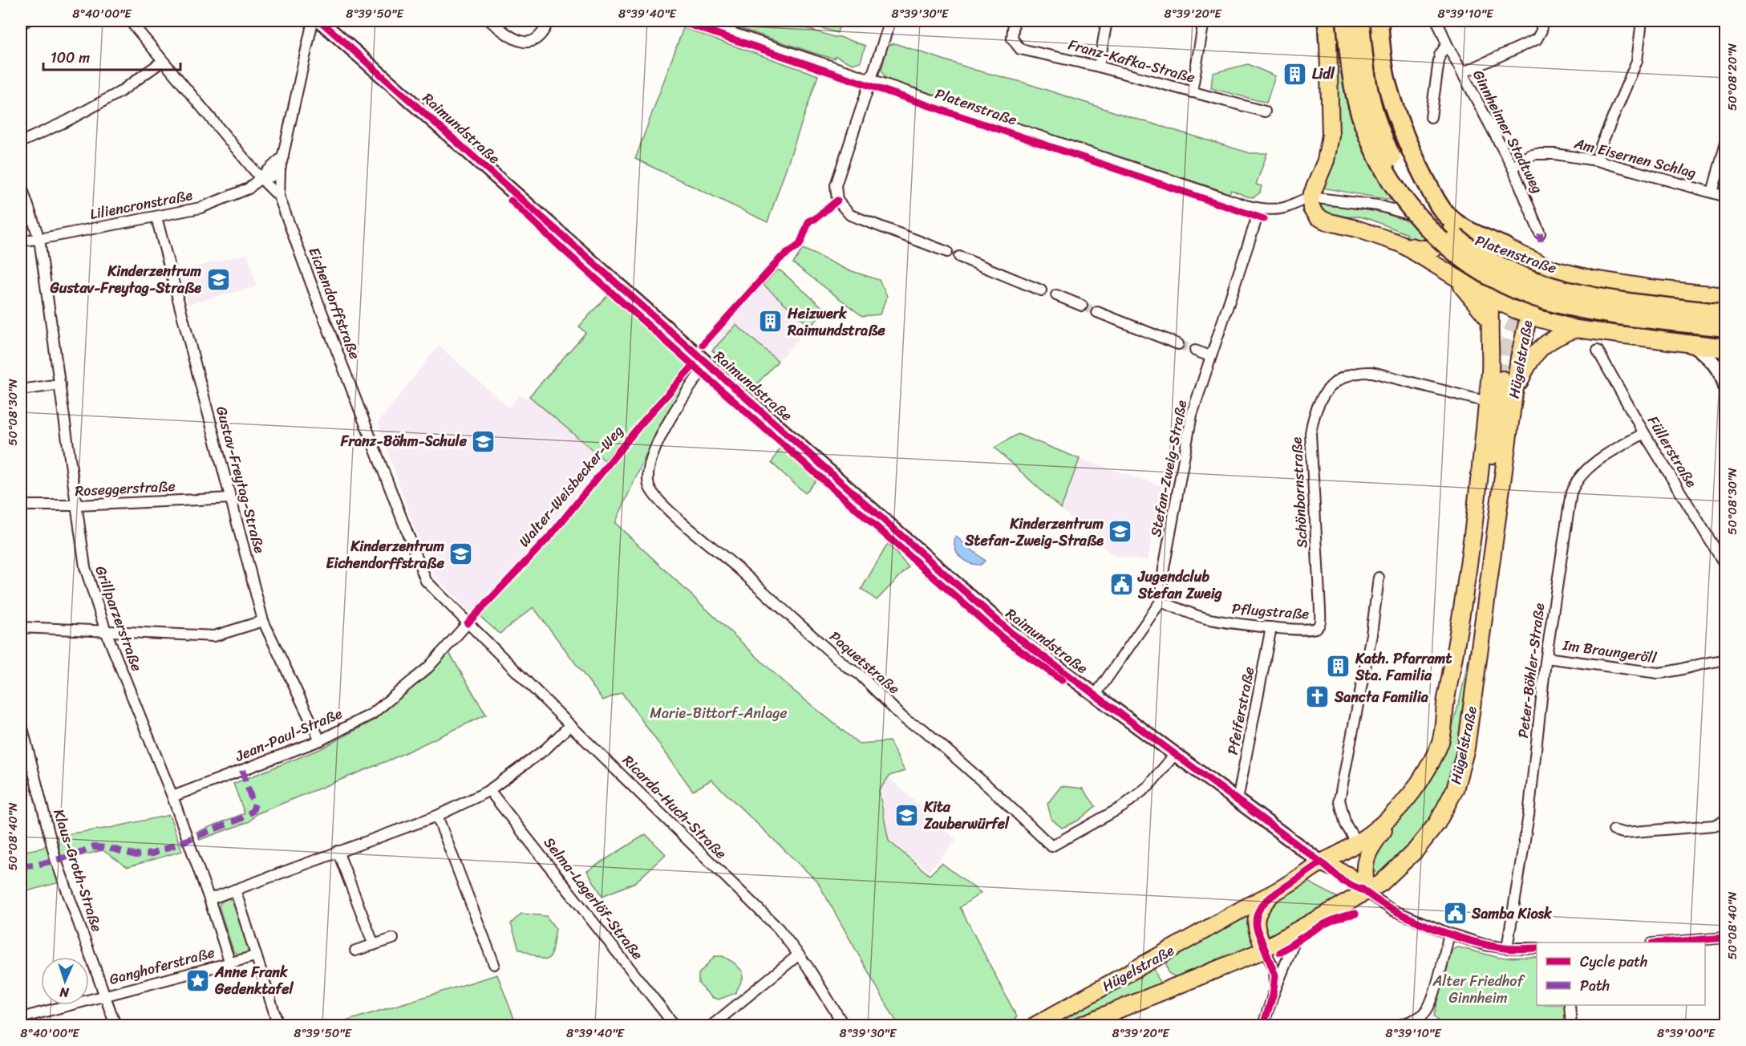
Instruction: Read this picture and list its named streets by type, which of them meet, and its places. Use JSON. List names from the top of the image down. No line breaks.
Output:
{"streets":{"main road":["Platenstraße","Hügelstraße"],"street":["Franz-Kafka-Straße","Raimundstraße","Ginnheimer Stadtweg","Am Eisernen Schlag","Liliencronstraße","Eichendorffstraße","Füllerstraße","Stefan-Zweig-Straße","Gustav-Freytag-Straße","Roseggerstraße","Schönbornstraße","Pflugstraße","Grillparzerstraße","Im Braungeröll","Paquetstraße","Peter-Böhler-Straße","Pfeiferstraße","Jean-Paul-Straße","Ricarda-Huch-Straße","Klaus-Groth-Straße","Selma-Lagerlöf-Straße","Ganghoferstraße"],"cycle path":["Walter-Weisbecker-Weg"]},"crossings":[["Platenstraße","Hügelstraße"],["Platenstraße","Stefan-Zweig-Straße"],["Raimundstraße","Hügelstraße"],["Raimundstraße","Stefan-Zweig-Straße"],["Raimundstraße","Paquetstraße"],["Raimundstraße","Pfeiferstraße"],["Ginnheimer Stadtweg","Am Eisernen Schlag"],["Liliencronstraße","Eichendorffstraße"],["Liliencronstraße","Gustav-Freytag-Straße"],["Liliencronstraße","Grillparzerstraße"],["Eichendorffstraße","Jean-Paul-Straße"],["Eichendorffstraße","Ricarda-Huch-Straße"],["Hügelstraße","Schönbornstraße"],["Füllerstraße","Peter-Böhler-Straße"],["Stefan-Zweig-Straße","Pflugstraße"],["Gustav-Freytag-Straße","Roseggerstraße"],["Gustav-Freytag-Straße","Jean-Paul-Straße"],["Roseggerstraße","Grillparzerstraße"],["Schönbornstraße","Pflugstraße"],["Pflugstraße","Pfeiferstraße"],["Grillparzerstraße","Jean-Paul-Straße"],["Grillparzerstraße","Ganghoferstraße"],["Im Braungeröll","Peter-Böhler-Straße"],["Jean-Paul-Straße","Ricarda-Huch-Straße"],["Klaus-Groth-Straße","Ganghoferstraße"]],"parks":["Marie-Bittorf-Anlage","Alter Friedhof Ginnheim"],"places":{"building":["Lidl","Heizwerk Raimundstraße","Kath. Pfarramt Sta. Familia"],"school or university":["Kinderzentrum Gustav-Freytag-Straße","Franz-Böhm-Schule","Kinderzentrum Stefan-Zweig-Straße","Kinderzentrum Eichendorffstraße","Kita Zauberwürfel"],"public building":["Jugendclub Stefan Zweig","Samba Kiosk"],"church":["Sancta Familia"],"place":["Anne Frank Gedenktafel"]},"legend":["Cycle path","Path"],"scale_bar":"100 m","north":"bottom","coordinates":["8°40'00\"E","8°39'50\"E","8°39'40\"E","8°39'30\"E","8°39'20\"E","8°39'10\"E","50°08'20\"N","50°08'30\"N","50°08'40\"N","8°39'00\"E"]}
